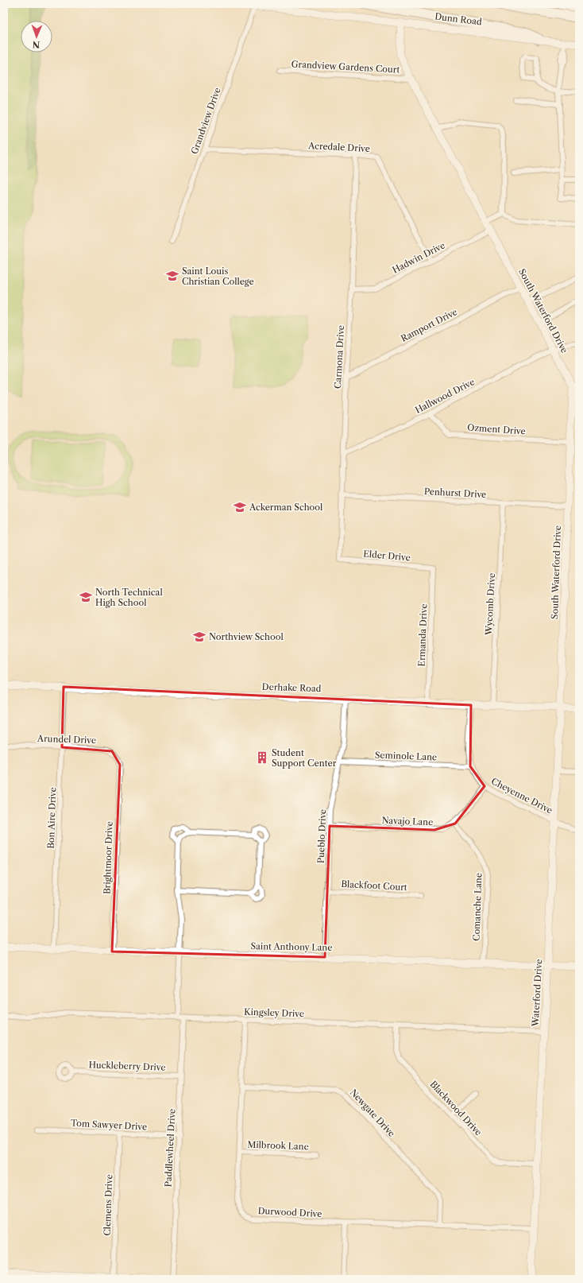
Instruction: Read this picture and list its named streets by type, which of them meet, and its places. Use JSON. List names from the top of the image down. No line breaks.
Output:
{"streets":{"street":["Dunn Road","Grandview Gardens Court","Grandview Drive","Acredale Drive","Hadwin Drive","South Waterford Drive","Ramport Drive","Carmona Drive","Hallwood Drive","Ozment Drive","Penhurst Drive","Elder Drive","Wycomb Drive","Ermanda Drive","Derhake Road","Arundel Drive","Seminole Lane","Cheyenne Drive","Bon Aire Drive","Navajo Lane","Pueblo Drive","Brightmoor Drive","Blackfoot Court","Comanche Lane","Saint Anthony Lane","Waterford Drive","Kingsley Drive","Huckleberry Drive","Blackwood Drive","Newgate Drive","Tom Sawyer Drive","Milbrook Lane","Paddlewheel Drive","Clemens Drive","Durwood Drive"]},"crossings":[["Dunn Road","Grandview Drive"],["Dunn Road","South Waterford Drive"],["Grandview Gardens Court","South Waterford Drive"],["Grandview Drive","Acredale Drive"],["Acredale Drive","Hadwin Drive"],["Acredale Drive","Carmona Drive"],["Hadwin Drive","South Waterford Drive"],["Hadwin Drive","Carmona Drive"],["South Waterford Drive","Ramport Drive"],["South Waterford Drive","Hallwood Drive"],["South Waterford Drive","Ozment Drive"],["South Waterford Drive","Penhurst Drive"],["South Waterford Drive","Derhake Road"],["South Waterford Drive","Waterford Drive"],["Ramport Drive","Carmona Drive"],["Carmona Drive","Hallwood Drive"],["Carmona Drive","Penhurst Drive"],["Carmona Drive","Elder Drive"],["Hallwood Drive","Ozment Drive"],["Penhurst Drive","Wycomb Drive"],["Elder Drive","Ermanda Drive"],["Wycomb Drive","Derhake Road"],["Ermanda Drive","Derhake Road"],["Derhake Road","Cheyenne Drive"],["Derhake Road","Bon Aire Drive"],["Derhake Road","Pueblo Drive"],["Derhake Road","Waterford Drive"],["Arundel Drive","Bon Aire Drive"],["Arundel Drive","Brightmoor Drive"],["Seminole Lane","Cheyenne Drive"],["Seminole Lane","Pueblo Drive"],["Cheyenne Drive","Waterford Drive"],["Bon Aire Drive","Saint Anthony Lane"],["Navajo Lane","Pueblo Drive"],["Navajo Lane","Comanche Lane"],["Pueblo Drive","Blackfoot Court"],["Pueblo Drive","Saint Anthony Lane"],["Brightmoor Drive","Saint Anthony Lane"],["Comanche Lane","Saint Anthony Lane"],["Saint Anthony Lane","Waterford Drive"],["Waterford Drive","Kingsley Drive"],["Waterford Drive","Blackwood Drive"],["Waterford Drive","Durwood Drive"],["Kingsley Drive","Blackwood Drive"],["Kingsley Drive","Paddlewheel Drive"],["Kingsley Drive","Durwood Drive"],["Huckleberry Drive","Paddlewheel Drive"],["Newgate Drive","Durwood Drive"],["Tom Sawyer Drive","Paddlewheel Drive"],["Tom Sawyer Drive","Clemens Drive"],["Milbrook Lane","Durwood Drive"]],"places":{"school or university":["Saint Louis Christian College","Ackerman School","North Technical High School","Northview School"],"building":["Student Support Center"]},"north":"bottom"}
